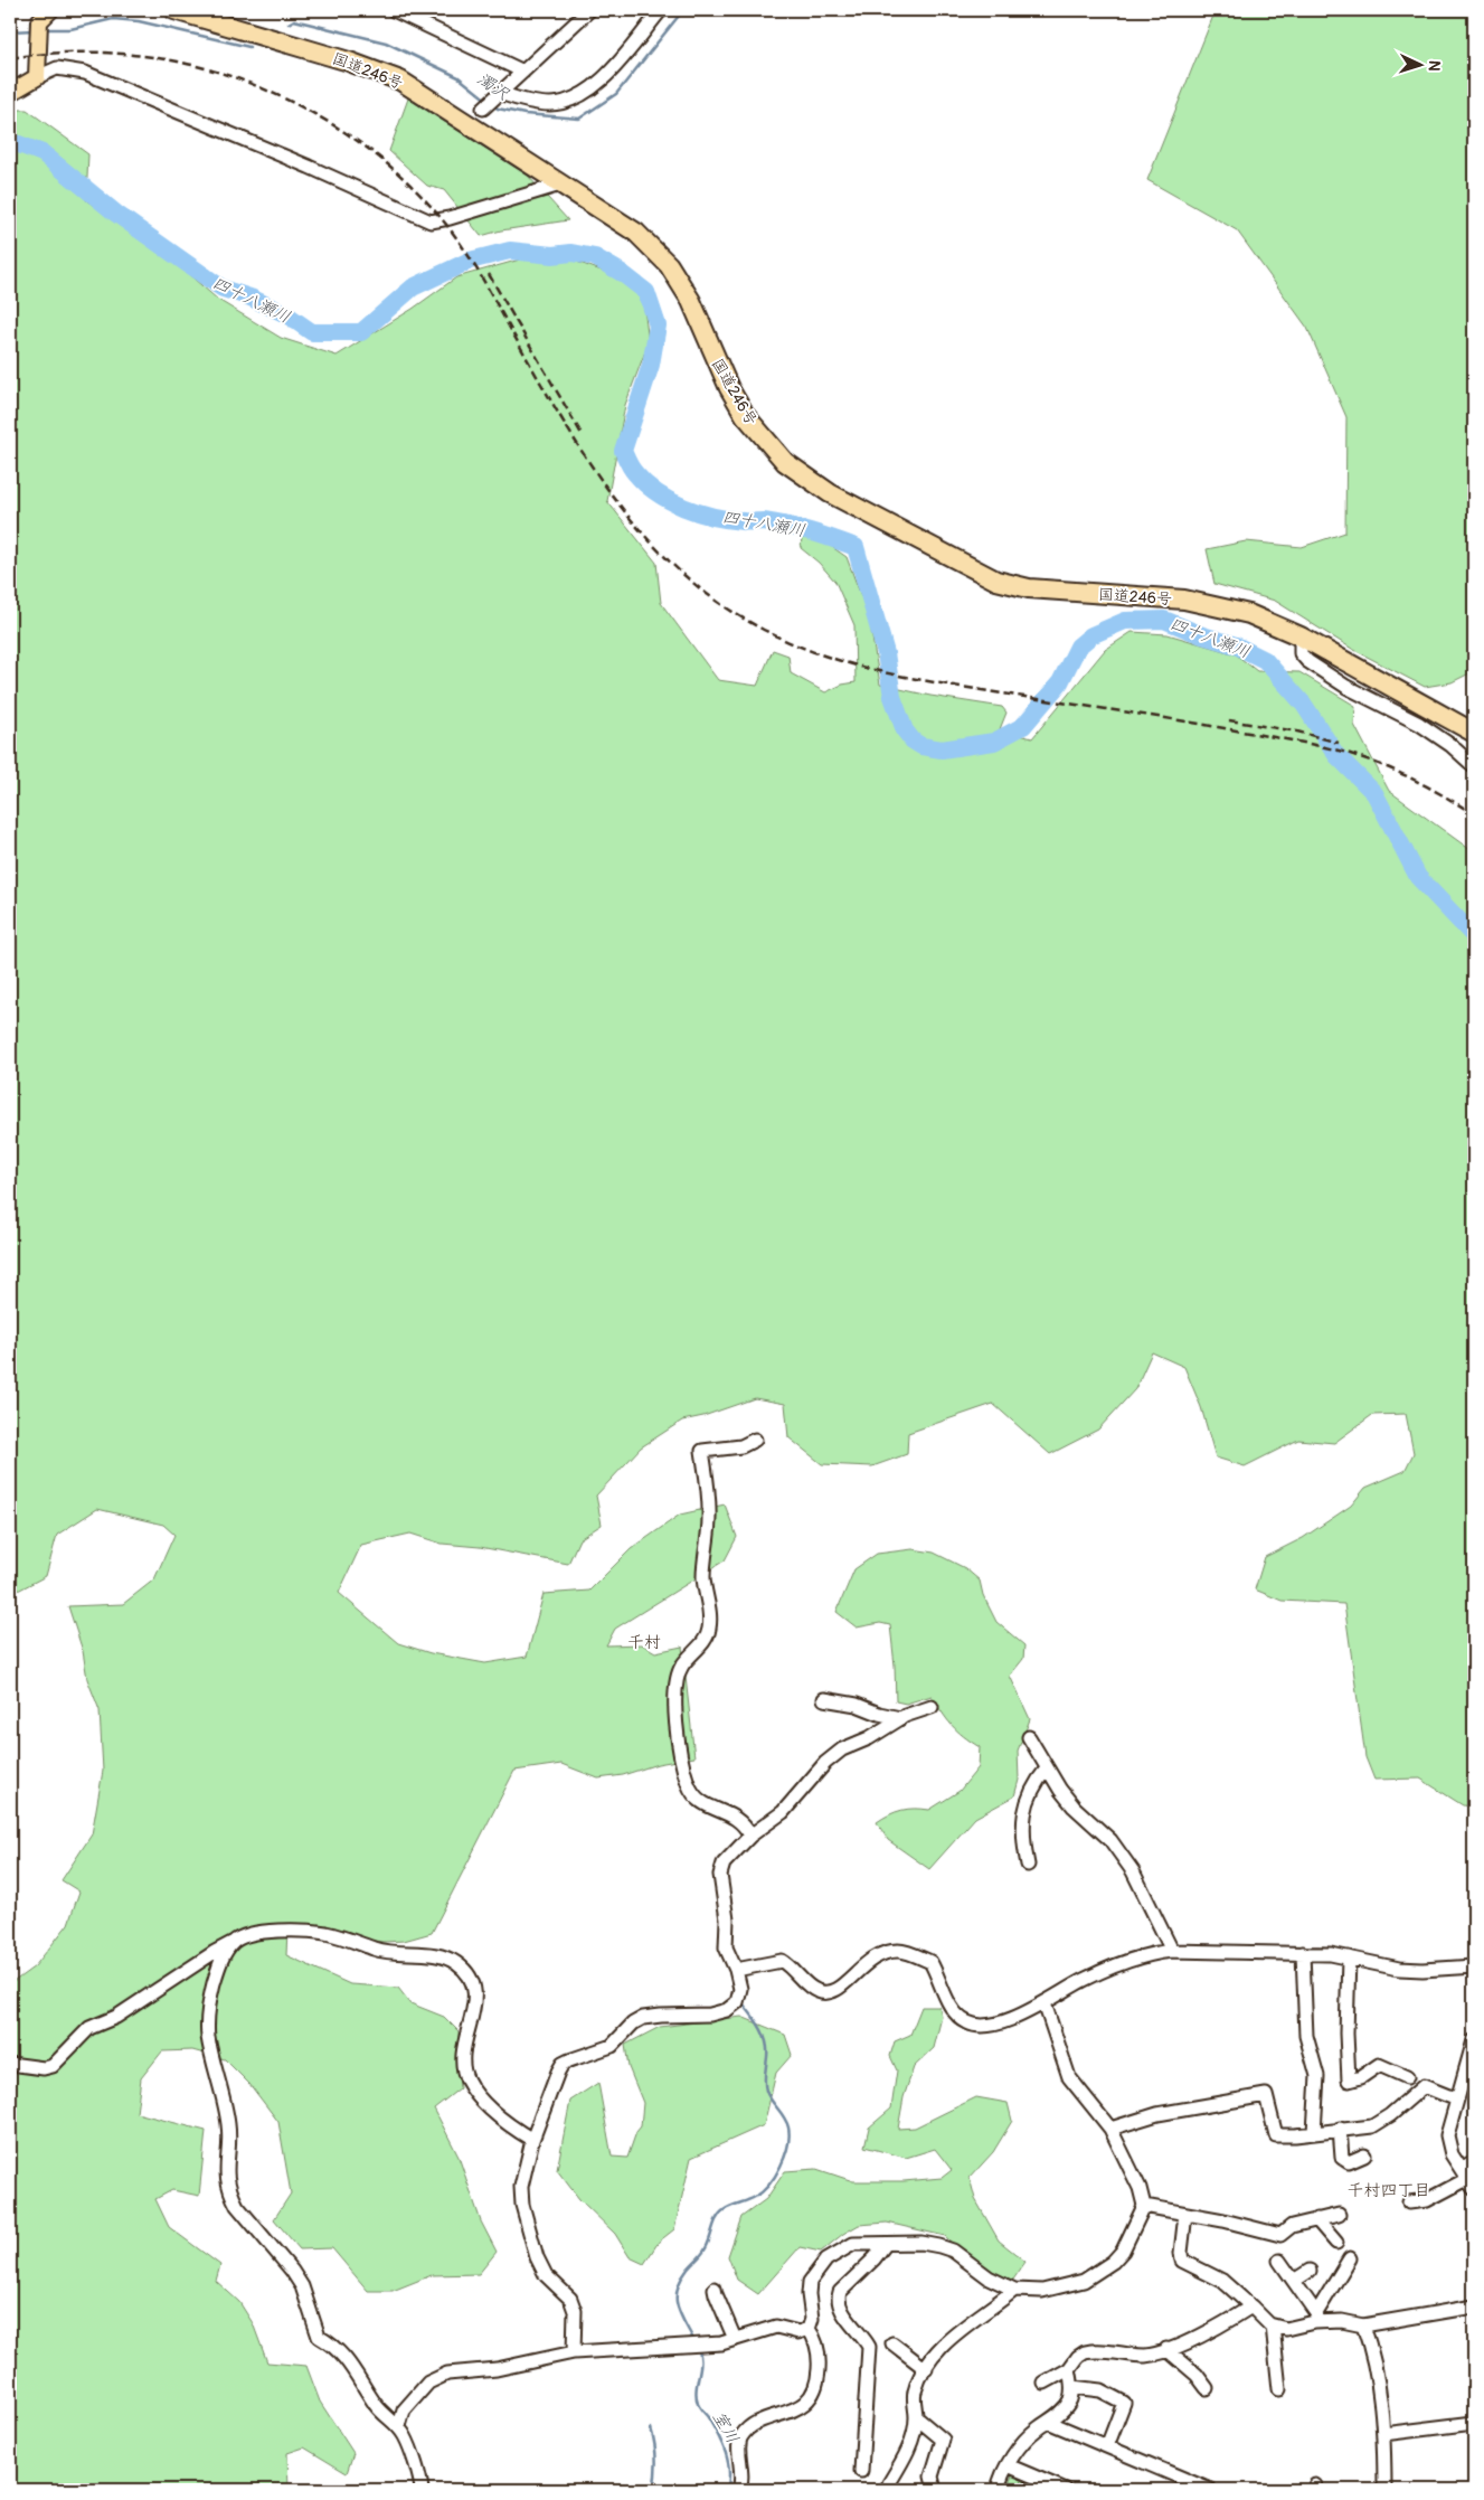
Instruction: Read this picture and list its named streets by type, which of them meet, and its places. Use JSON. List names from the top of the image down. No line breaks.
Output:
{"streets":{"highway":["国道246号"]},"districts":["千村","千村四丁目"],"water":["濁沢","四十八瀬川","室川"],"north":"right"}
